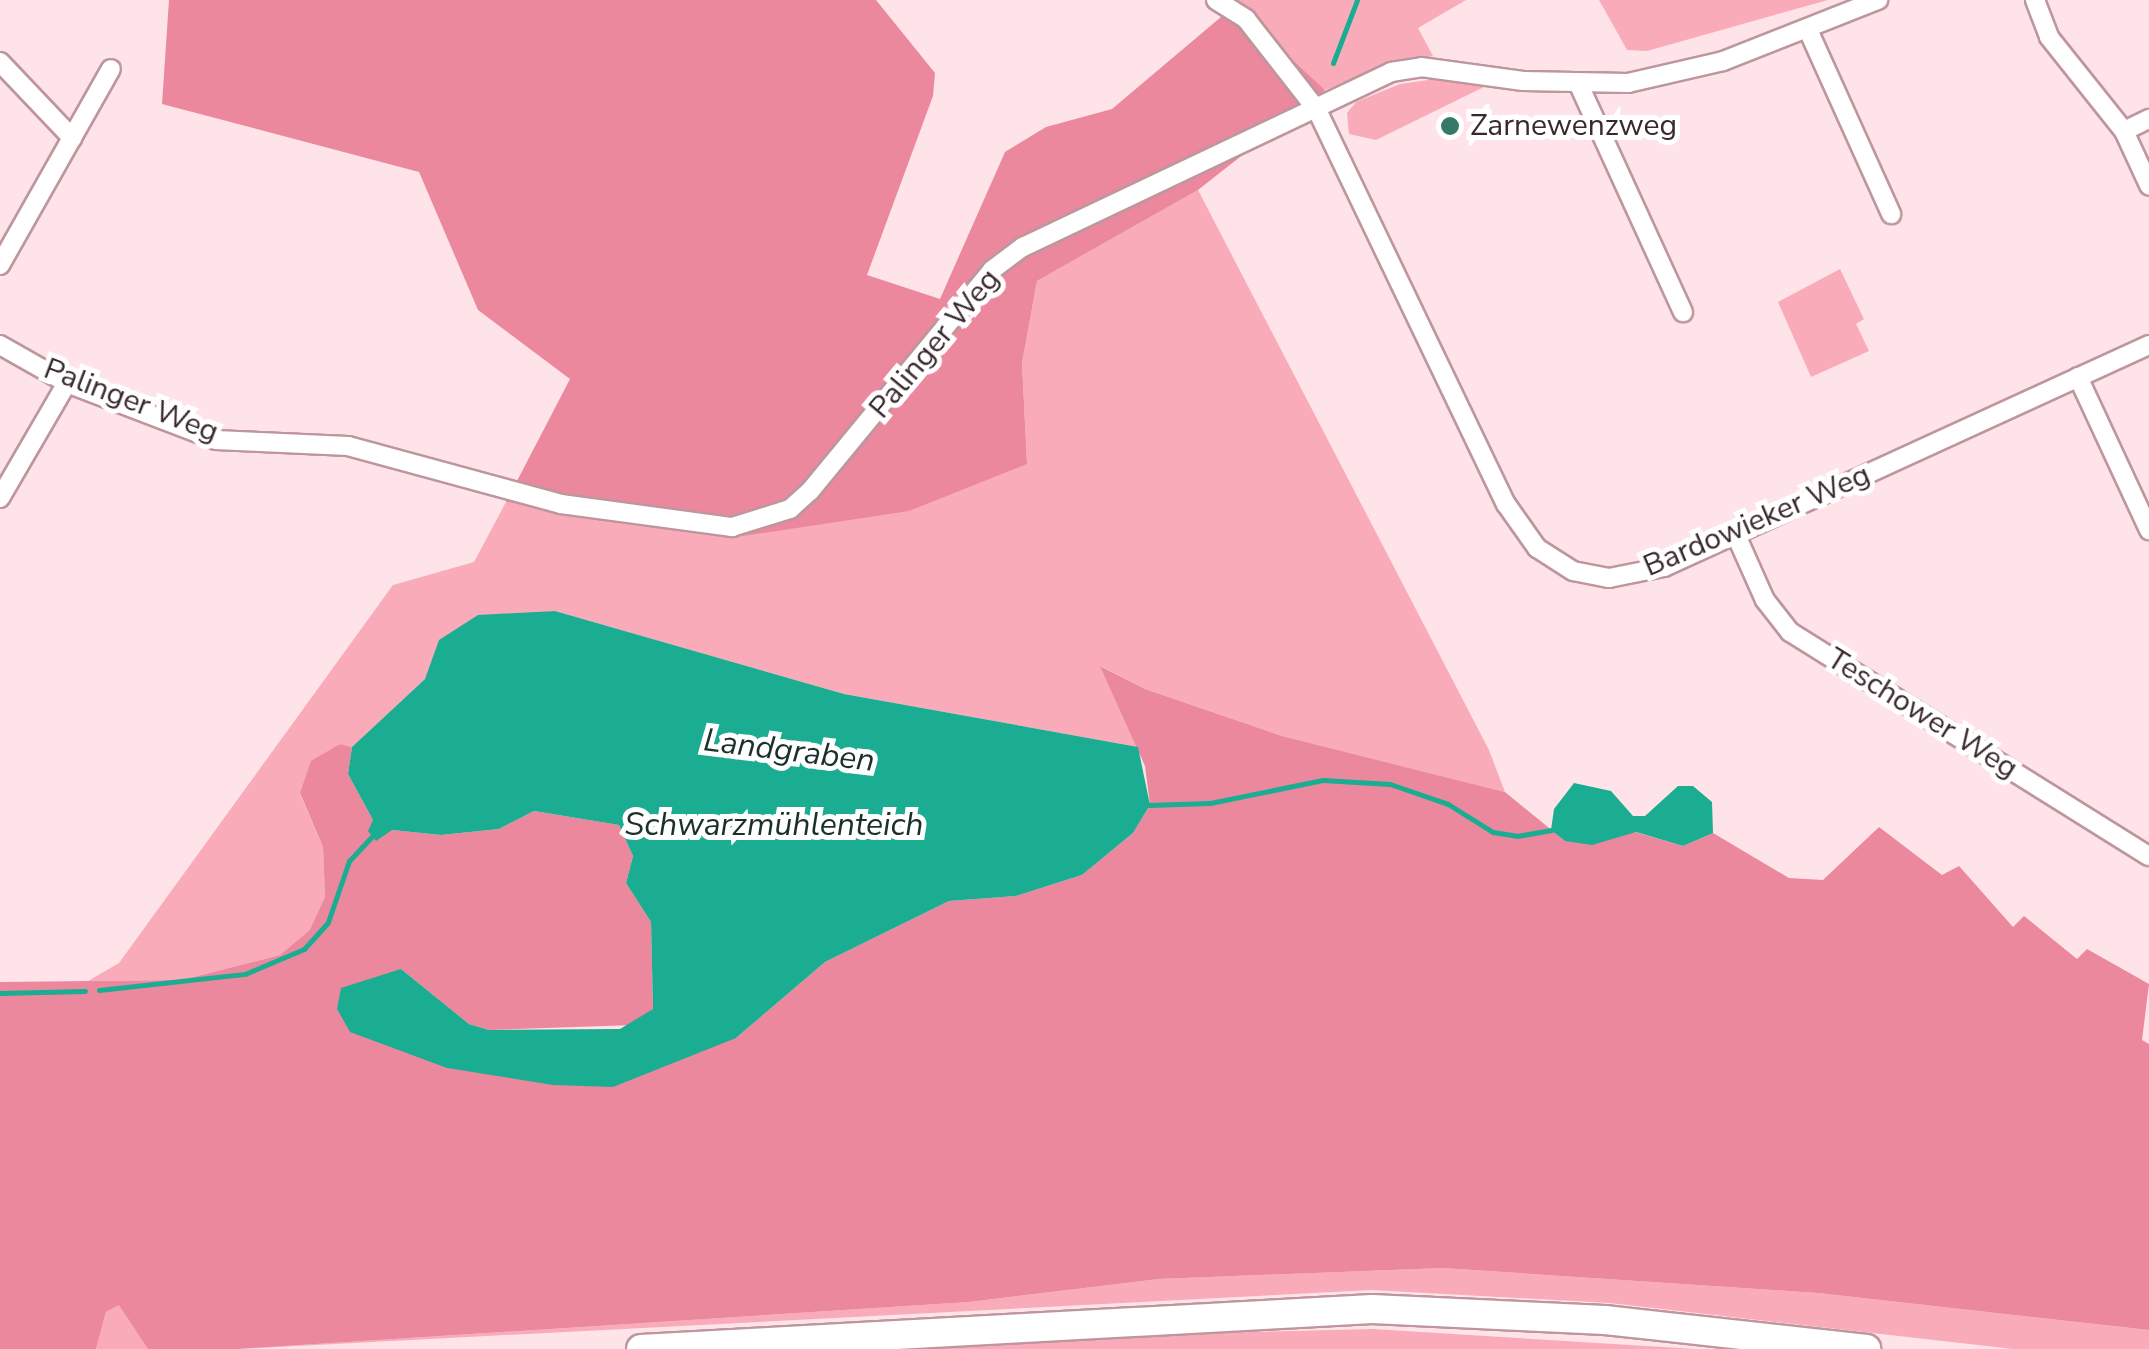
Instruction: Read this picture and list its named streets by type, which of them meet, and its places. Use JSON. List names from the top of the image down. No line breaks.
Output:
{"streets":{"street":["Palinger Weg","Bardowieker Weg","Teschower Weg"]},"crossings":[["Palinger Weg","Bardowieker Weg"],["Bardowieker Weg","Teschower Weg"]],"water":["Landgraben","Schwarzmühlenteich"],"places":["Zarnewenzweg"]}
